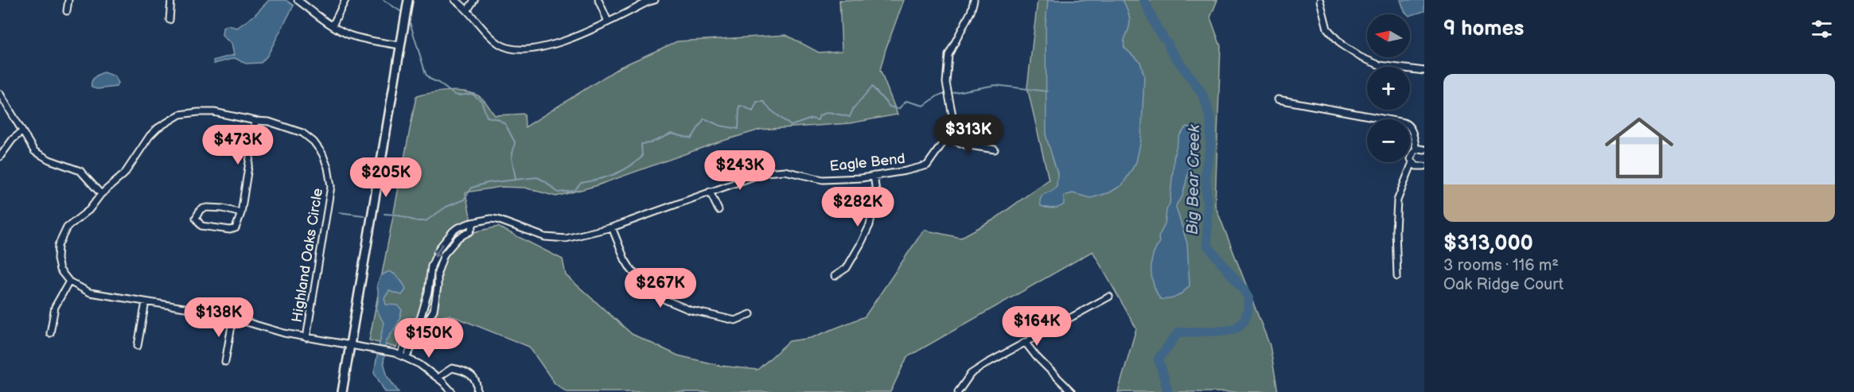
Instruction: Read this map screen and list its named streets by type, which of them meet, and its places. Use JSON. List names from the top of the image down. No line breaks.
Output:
{"streets":{"street":["Eagle Bend","Highland Oaks Circle"]},"water":["Big Bear Creek"],"north":"left","page":{"heading":"9 homes","map_buttons":["+","−"],"list":[{"name":"$313,000","note":"3 rooms · 116 m² · Oak Ridge Court"}],"price":["$313K","$473K","$243K","$205K","$282K","$267K","$138K","$164K","$150K"]}}
